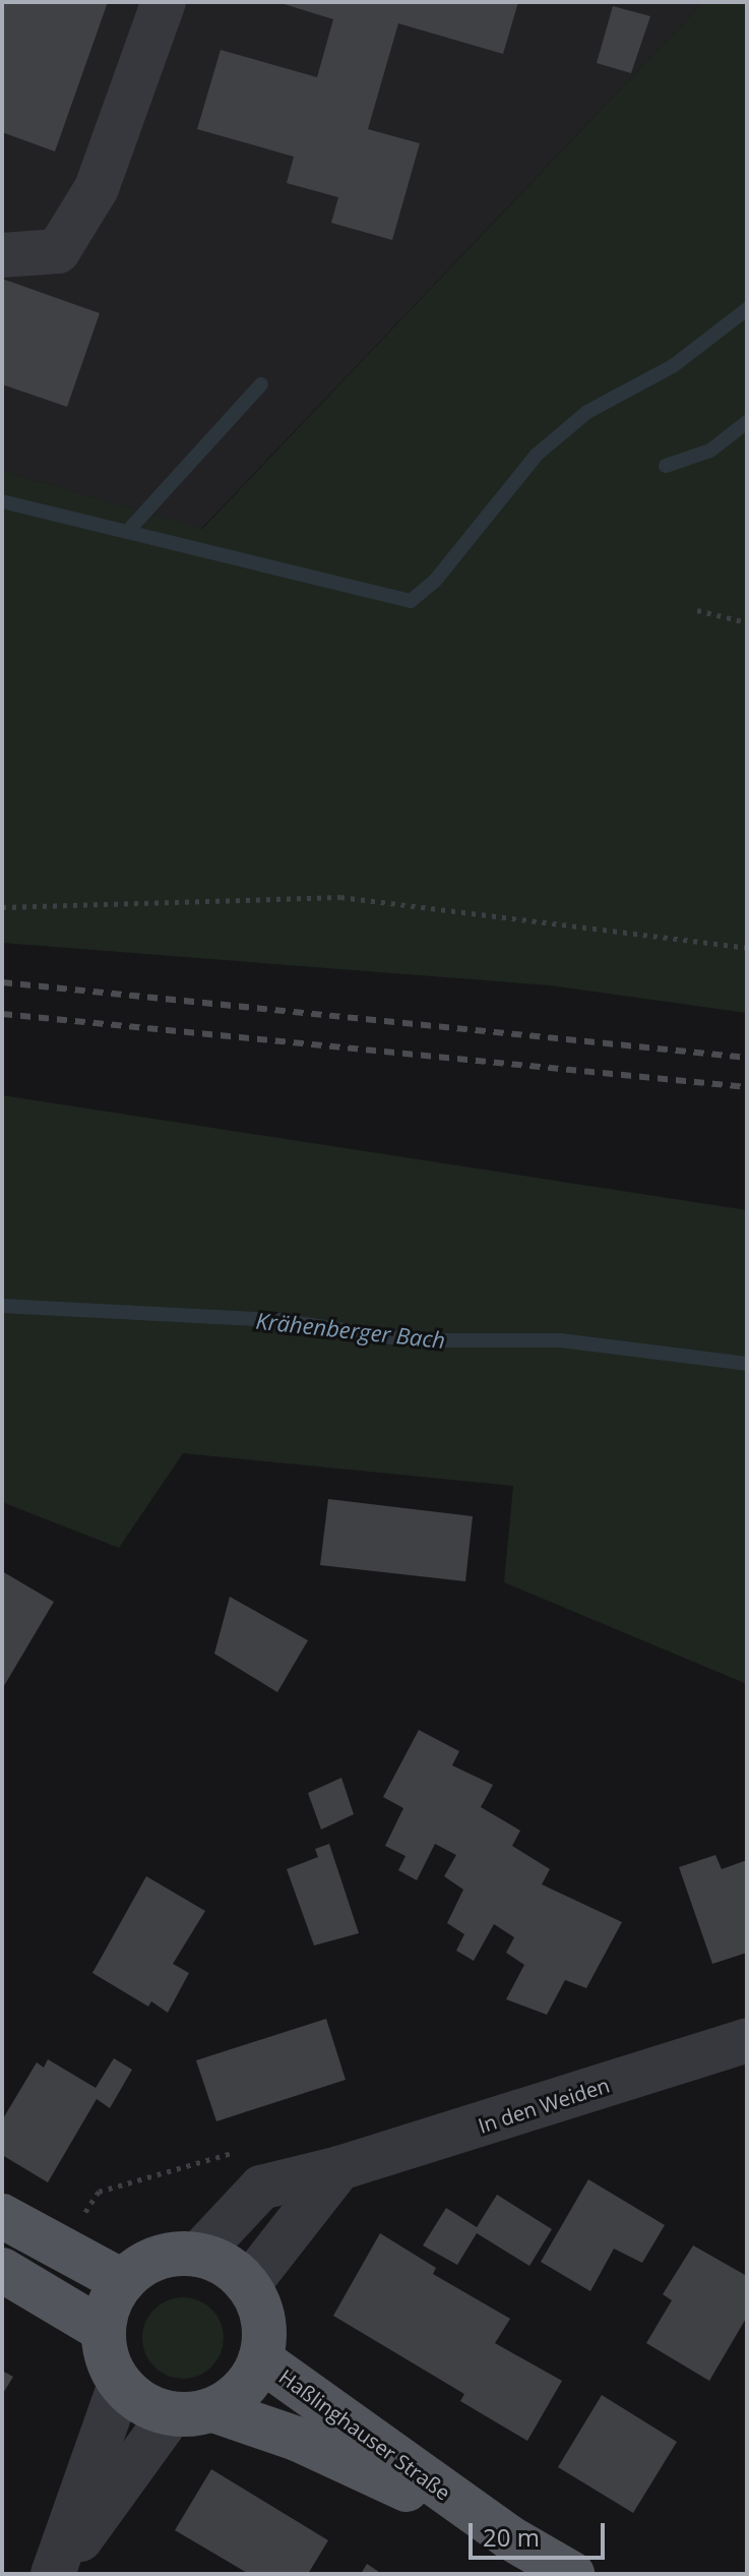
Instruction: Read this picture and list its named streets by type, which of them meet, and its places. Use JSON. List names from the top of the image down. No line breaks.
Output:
{"streets":{"main road":["Haßlinghauser Straße"],"street":["In den Weiden"]},"water":["Krähenberger Bach"],"scale_bar":"20 m"}
